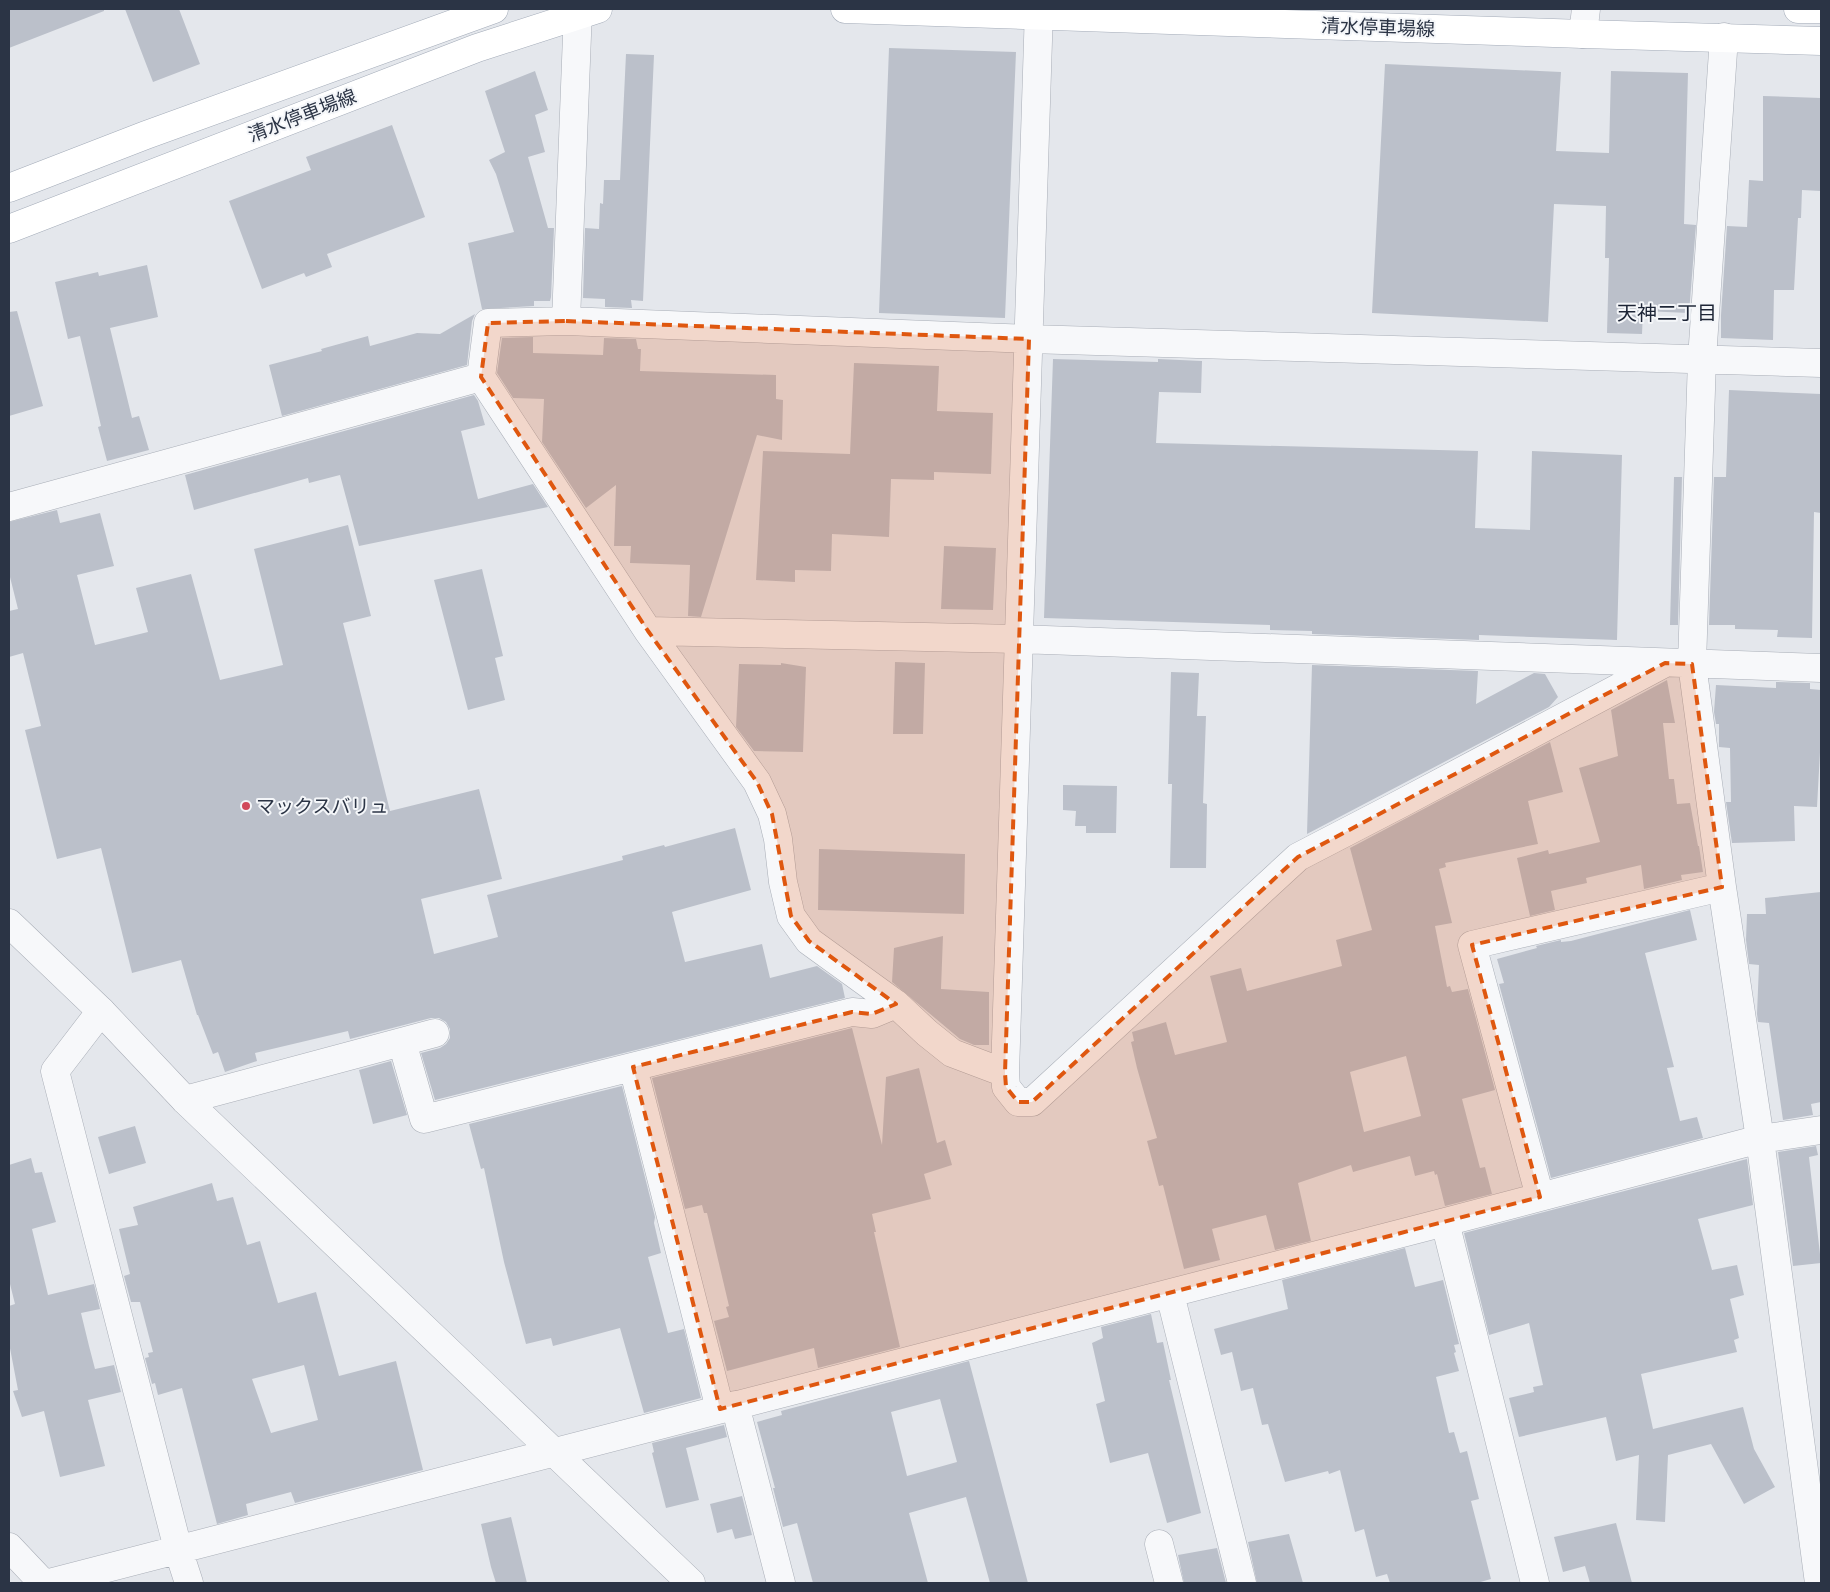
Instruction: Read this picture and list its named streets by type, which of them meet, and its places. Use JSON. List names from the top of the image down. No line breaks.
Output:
{"streets":{"main road":["清水停車場線"]},"districts":["天神二丁目"],"places":["マックスバリュ"]}
